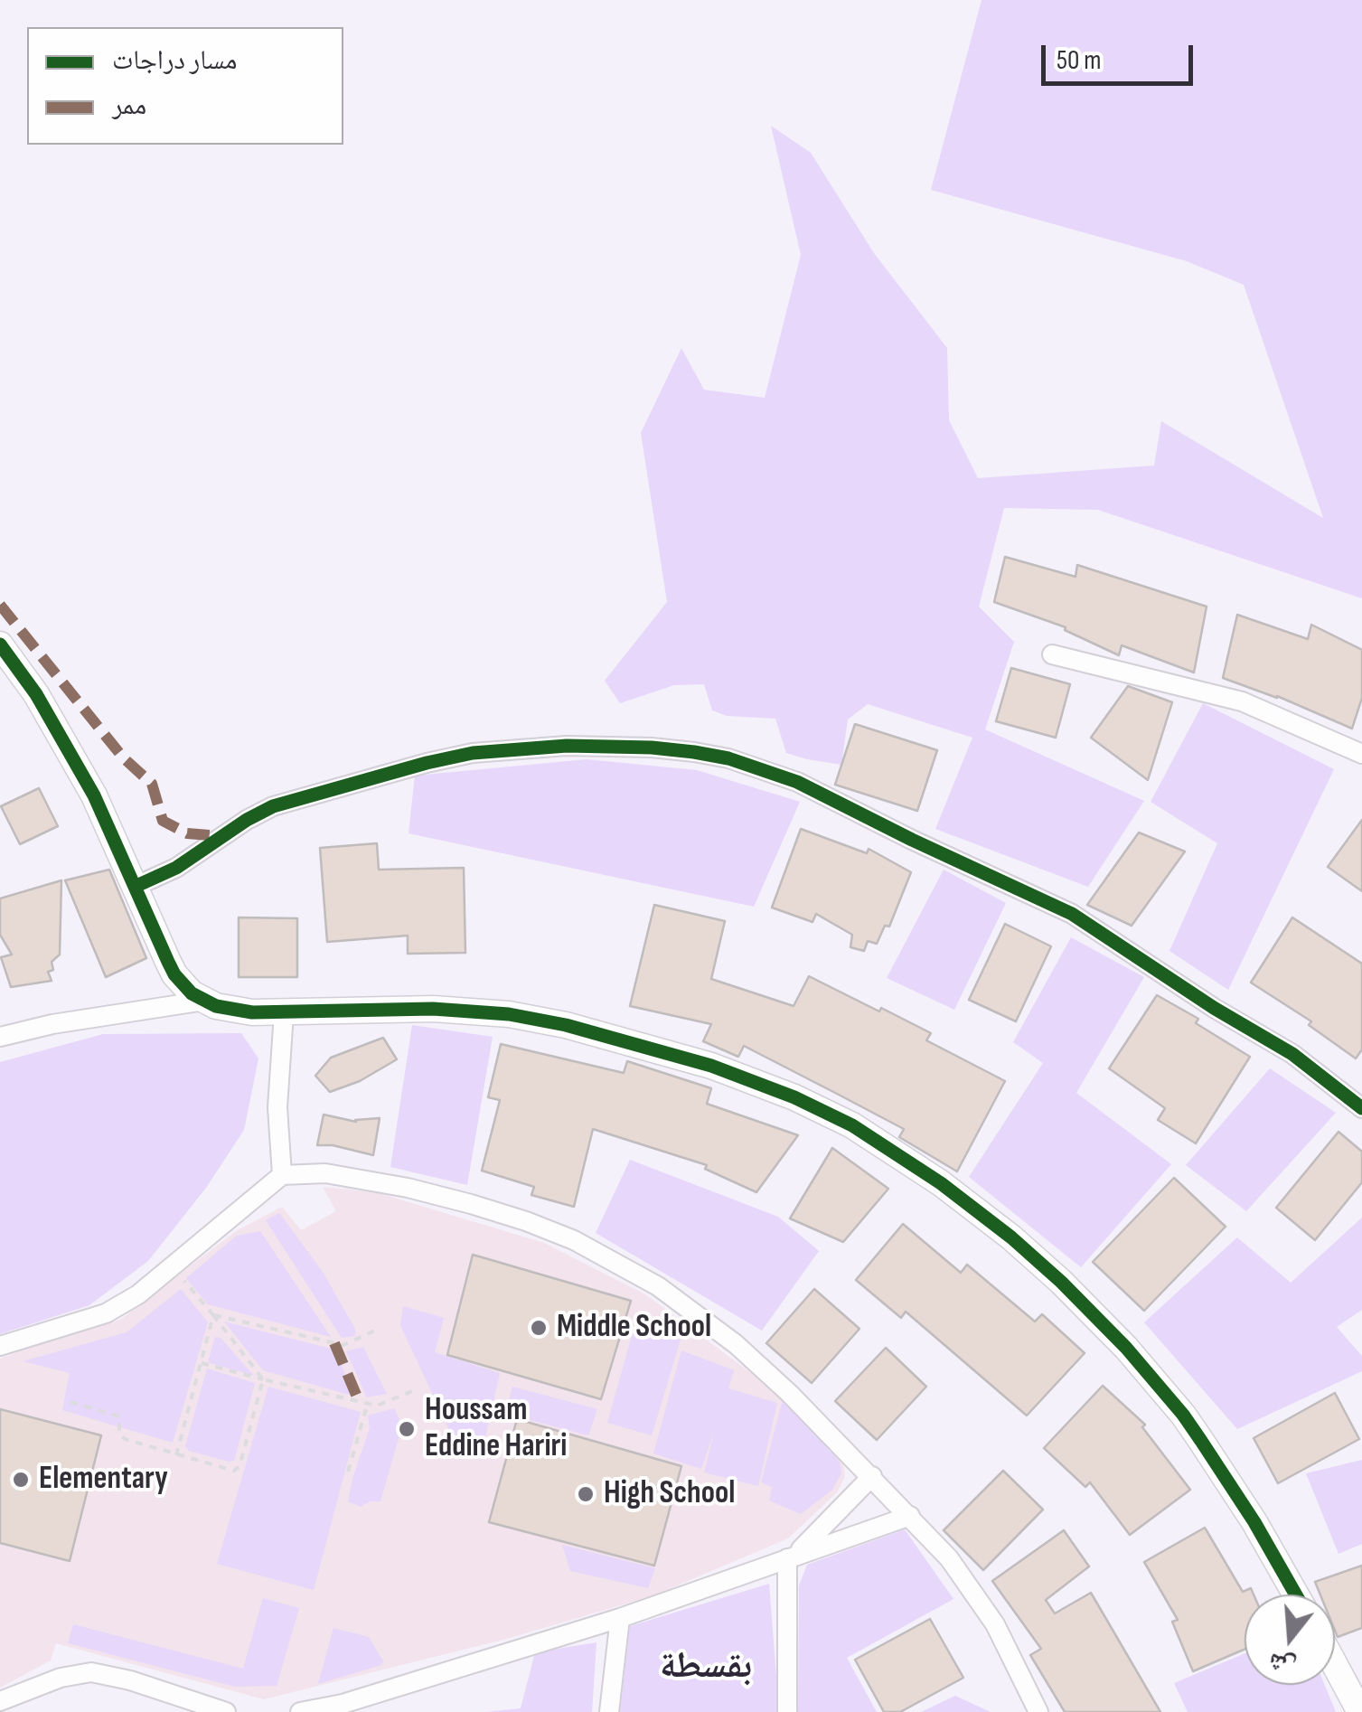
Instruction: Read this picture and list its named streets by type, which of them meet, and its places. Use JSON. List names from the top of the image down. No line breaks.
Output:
{"districts":["بقسطة"],"places":["Middle School","Houssam Eddine Hariri","Elementary","High School"],"legend":["مسار دراجات","ممر"],"scale_bar":"50 m","north":"bottom"}
